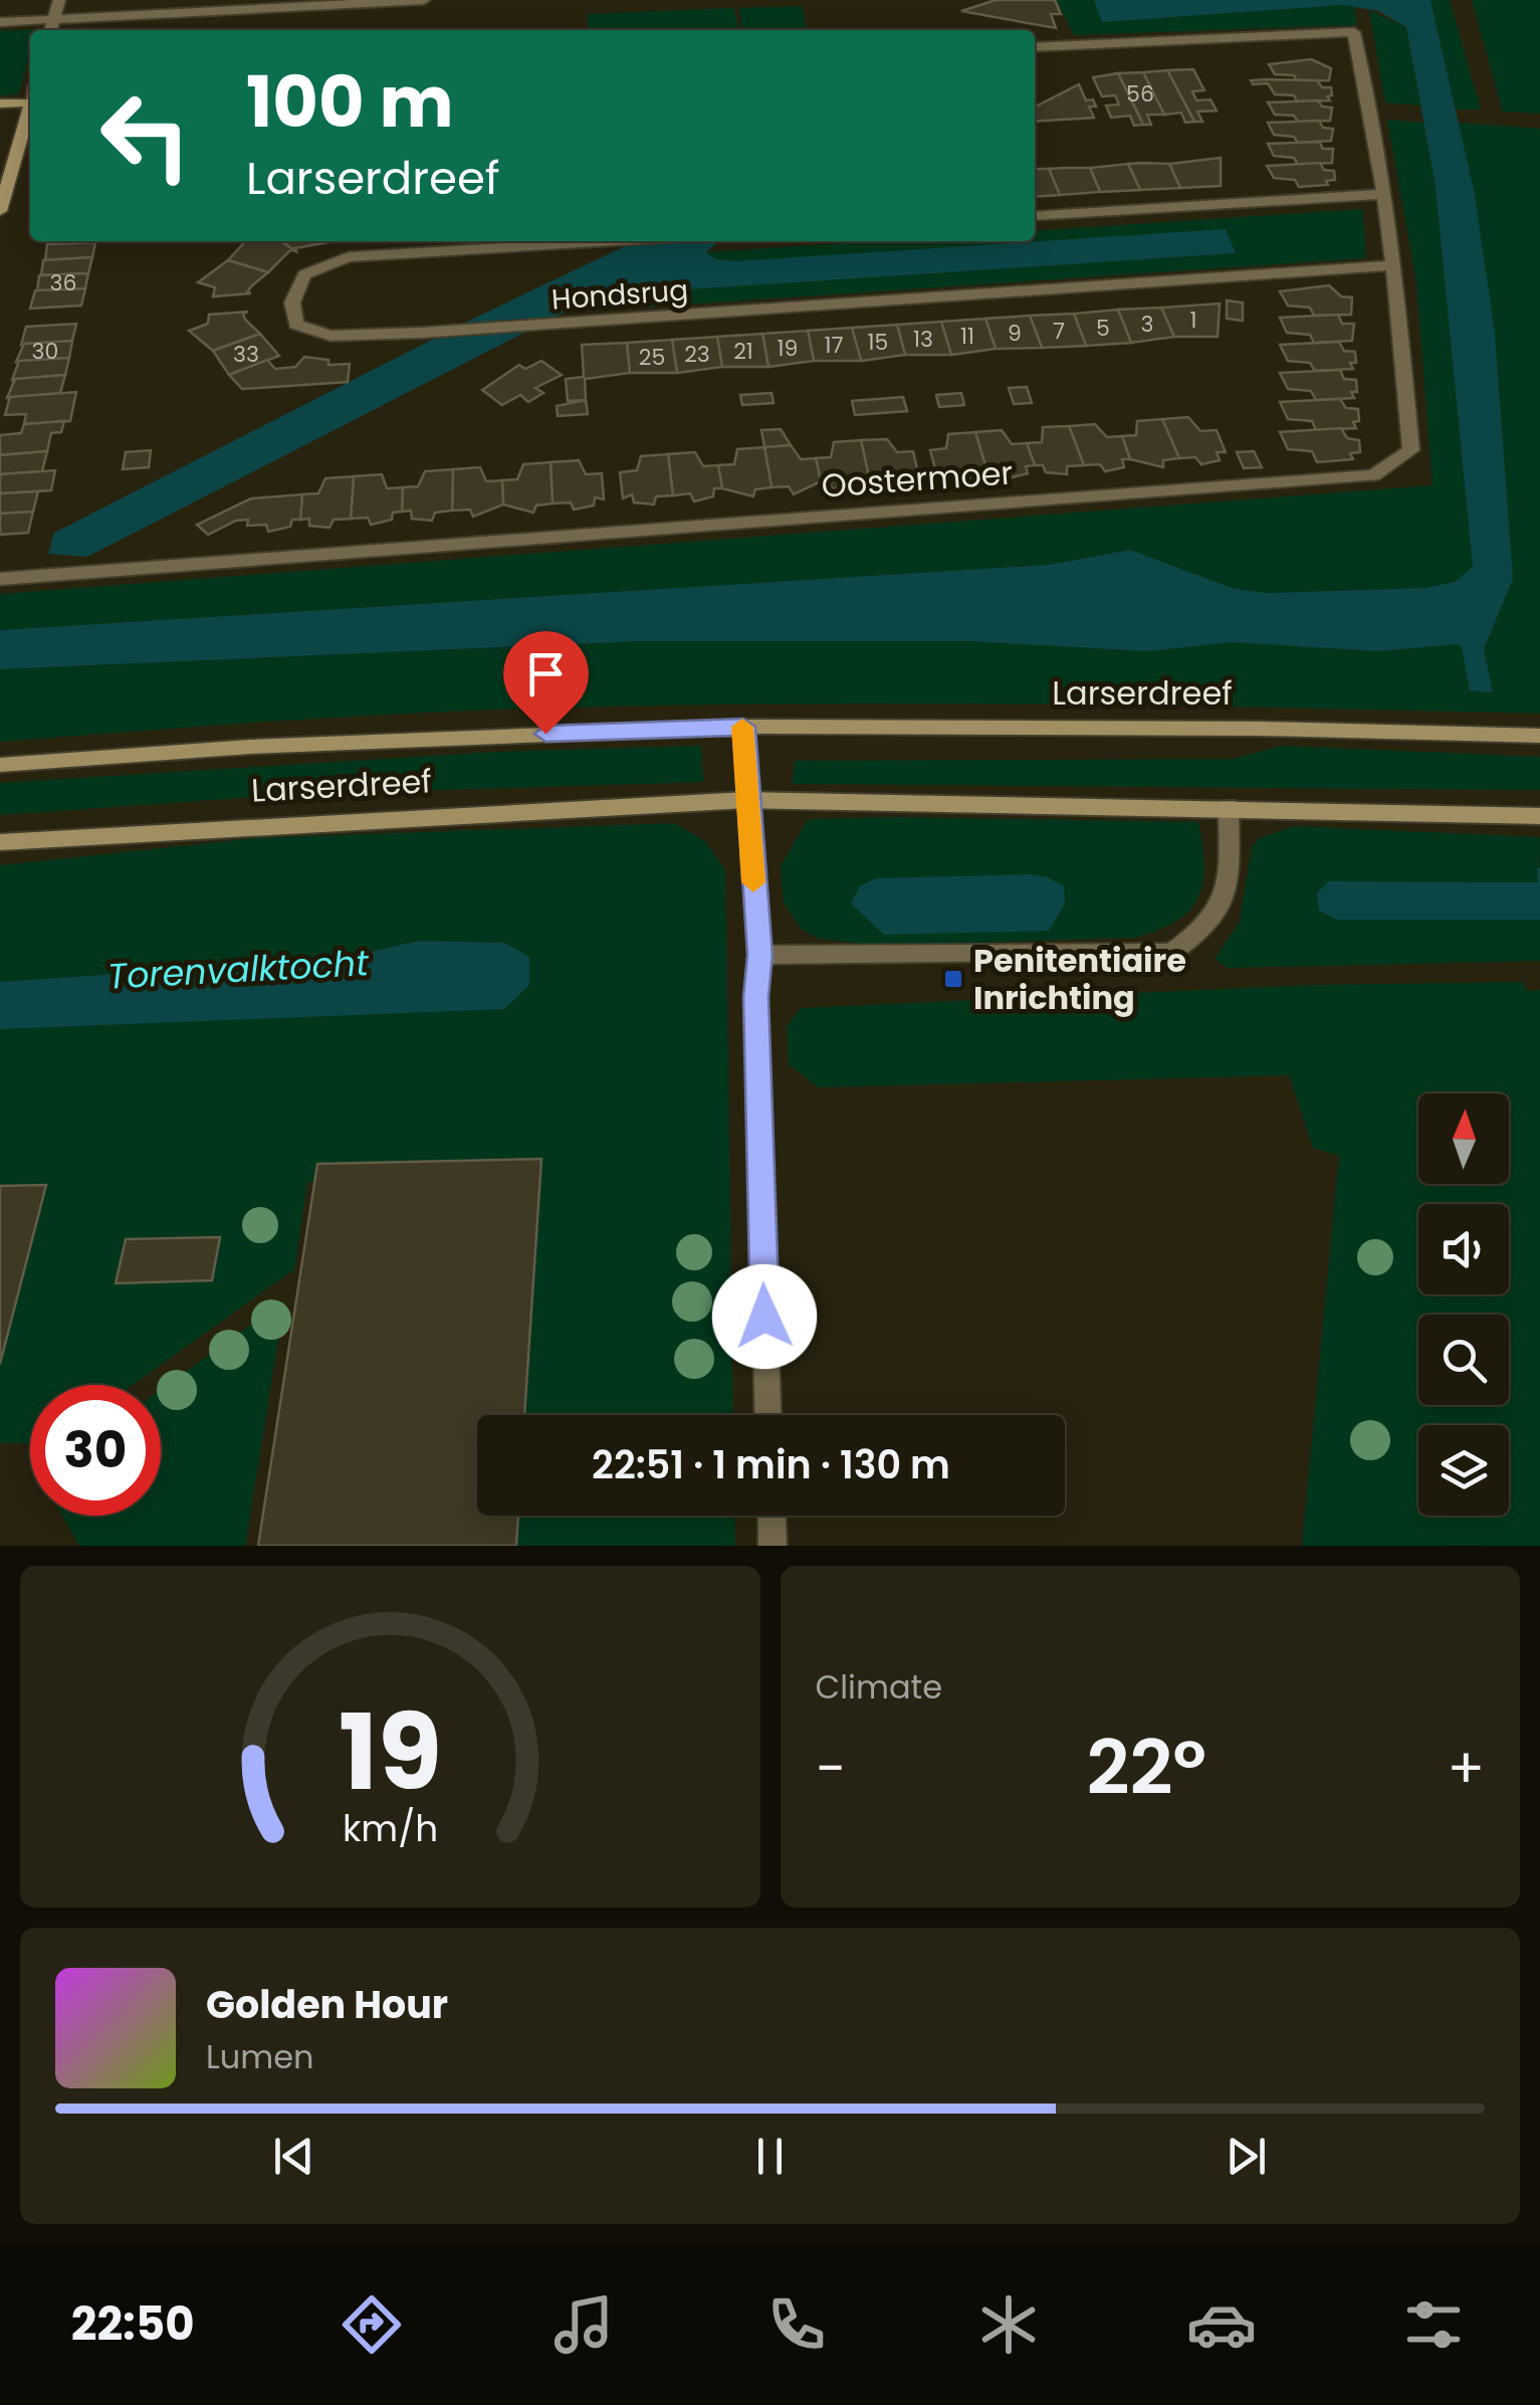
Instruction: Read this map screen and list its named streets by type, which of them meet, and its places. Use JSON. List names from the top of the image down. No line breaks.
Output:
{"streets":{"main road":["Larserdreef"],"street":["Hondsrug","Oostermoer"]},"crossings":[["Hondsrug","Oostermoer"]],"water":["Torenvalktocht"],"places":{"transit":["Penitentiaire Inrichting"]},"house_numbers":["56","36","1","3","5","7","9","11","13","15","17","19","30","21","33","23","25"],"north":"top","page":{"turn":["100 m","Larserdreef"],"limit":"30","trip":"22:51 · 1 min · 130 m","tile":"Climate","heat":["−","22°","+"],"song":["Golden Hour","Lumen"],"tabs":"22:50","gauge":["19","km/h"]}}
